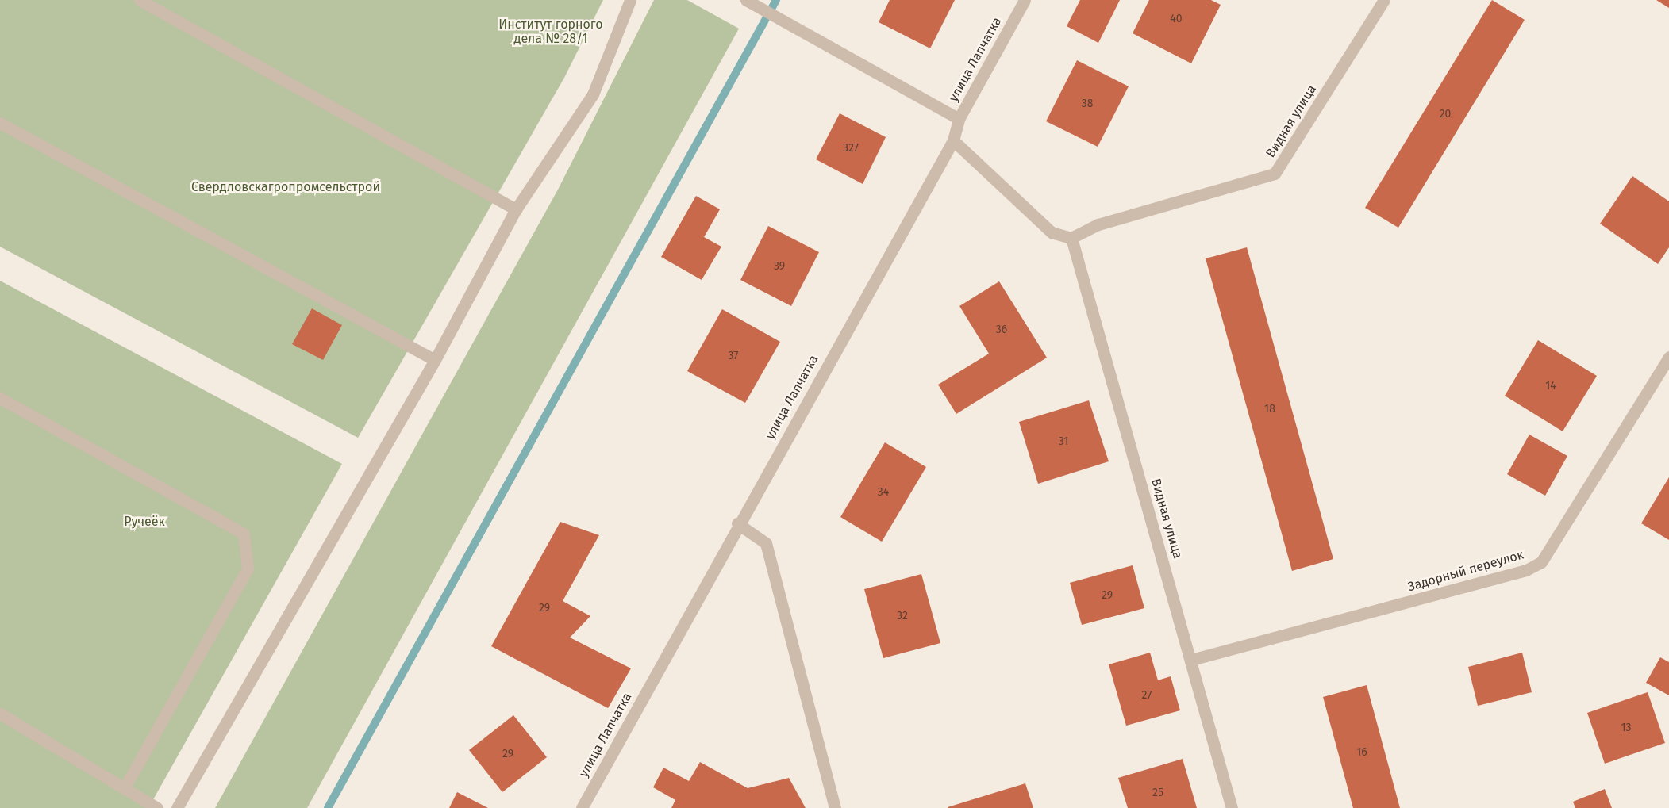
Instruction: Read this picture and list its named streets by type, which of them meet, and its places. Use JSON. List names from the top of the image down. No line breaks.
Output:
{"streets":{"street":["улица Лапчатка","Видная улица","Задорный переулок"]},"crossings":[["Видная улица","Задорный переулок"]],"parks":["Институт горного дела № 28/1","Свердловскагропромсельстрой","Ручеёк"],"house_numbers":["40","38","20","327","39","36","37","14","18","31","34","29","29","32","27","13","16","29","25"]}
